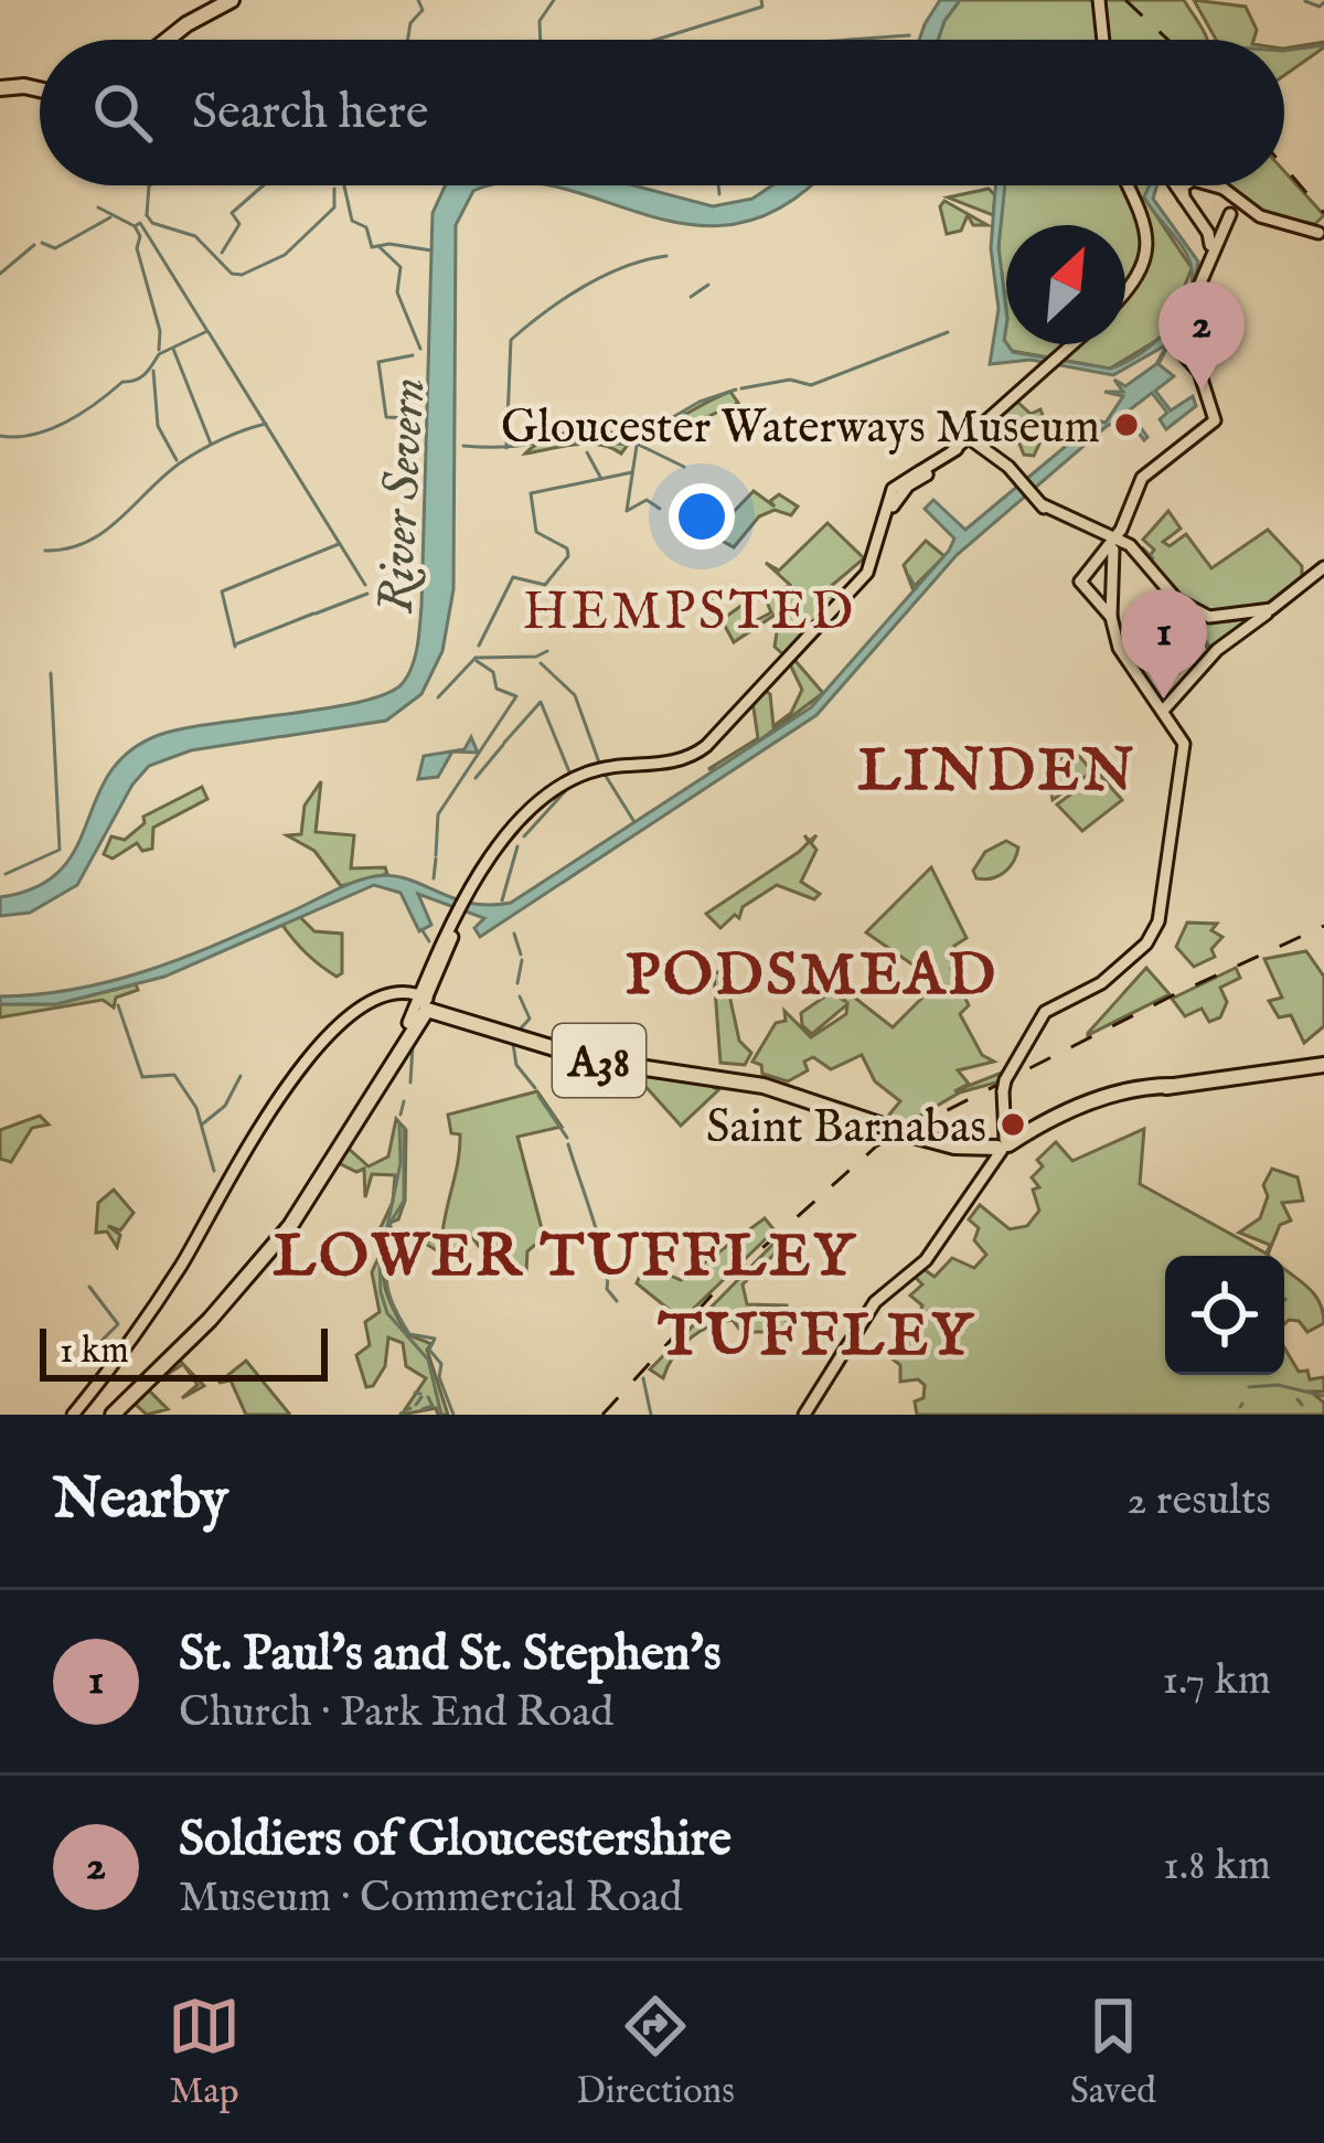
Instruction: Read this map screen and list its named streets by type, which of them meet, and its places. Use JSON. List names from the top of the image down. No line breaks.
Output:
{"streets":{"highway":["A38"]},"districts":["HEMPSTED","LINDEN","PODSMEAD","LOWER TUFFLEY","TUFFLEY"],"water":["River Severn"],"places":["Gloucester Waterways Museum","Saint Barnabas"],"scale_bar":"1 km","north":"top right","page":{"search":"Search here","pins":["2","1"],"scale":"1 km","heading":["Nearby","2 results"],"list":[{"mark":"1","name":"St. Paul's and St. Stephen's","note":"Church · Park End Road","value":"1.7 km"},{"mark":"2","name":"Soldiers of Gloucestershire","note":"Museum · Commercial Road","value":"1.8 km"}],"nav":["Map","Directions","Saved"]}}
